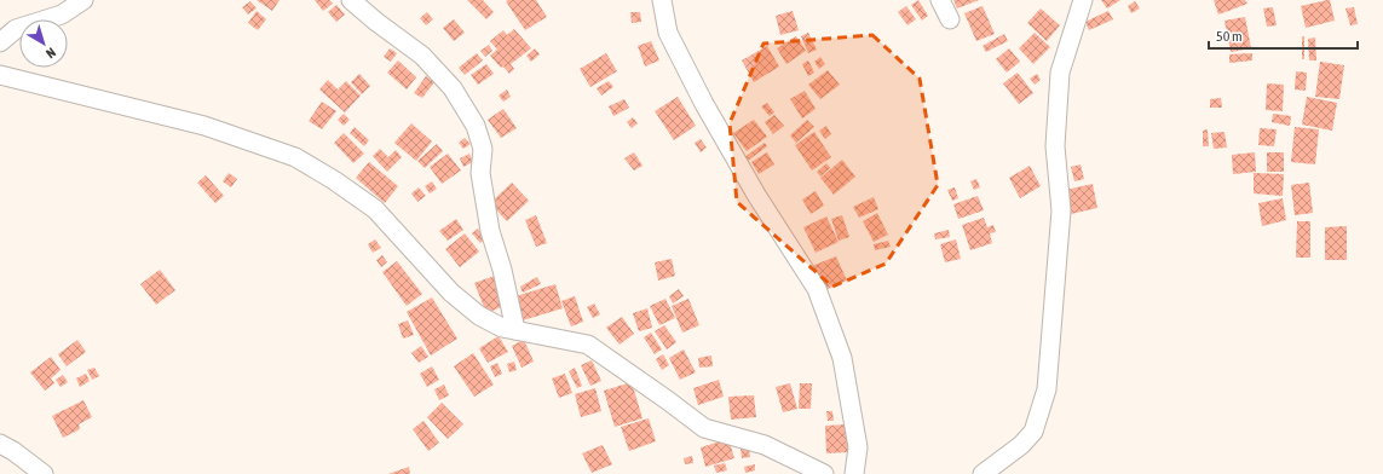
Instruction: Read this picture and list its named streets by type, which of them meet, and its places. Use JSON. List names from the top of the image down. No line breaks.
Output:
{"scale_bar":"50 m","north":"bottom right"}
